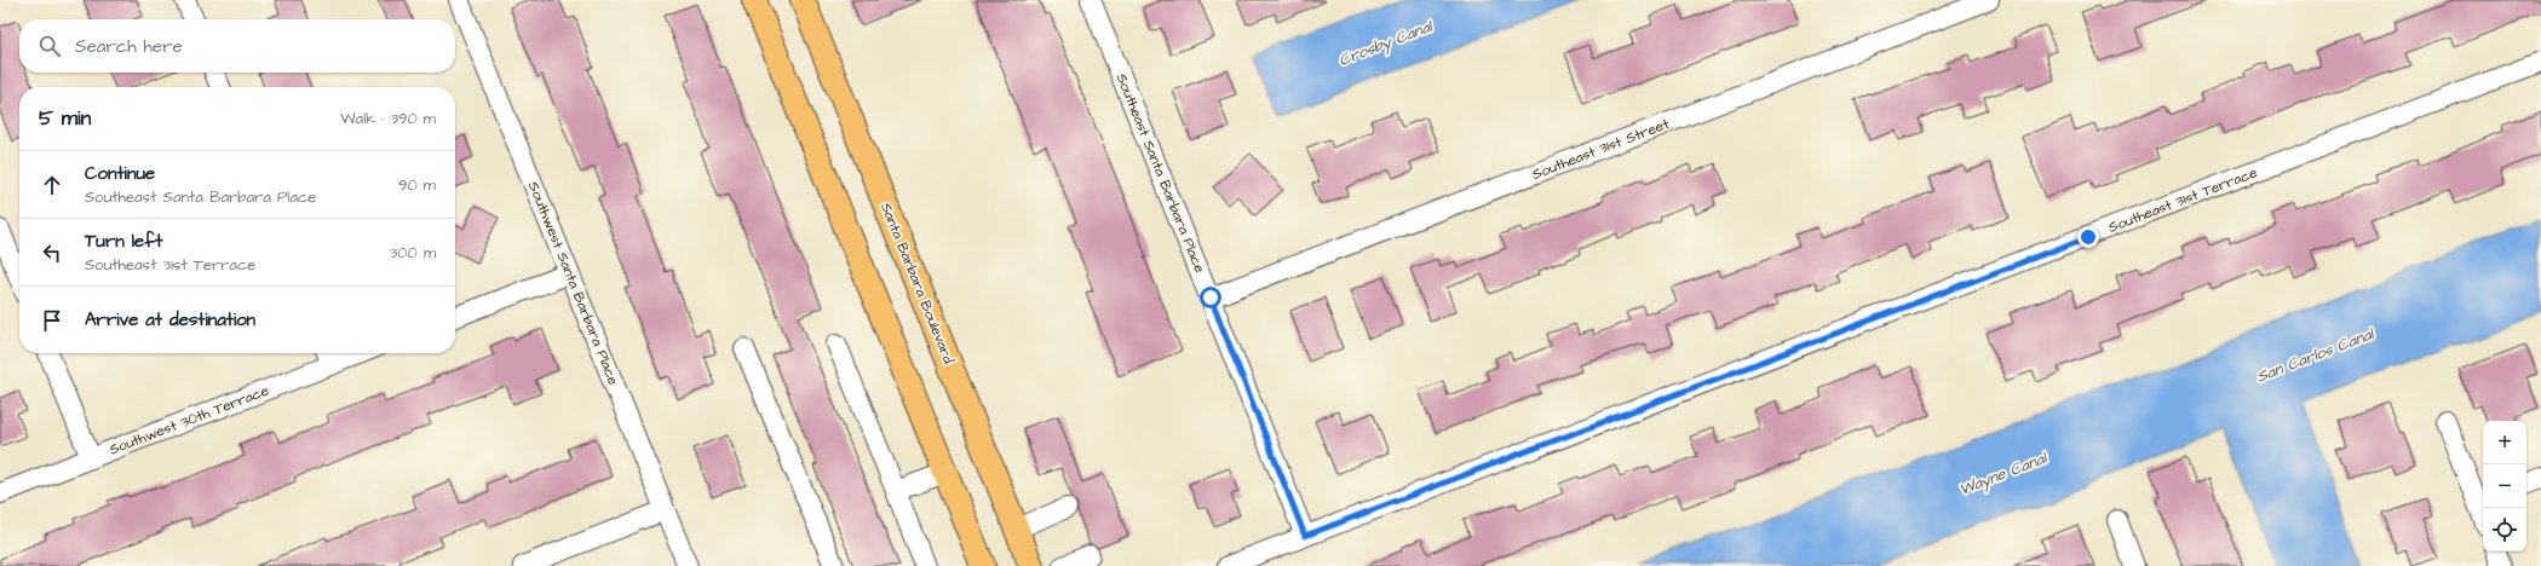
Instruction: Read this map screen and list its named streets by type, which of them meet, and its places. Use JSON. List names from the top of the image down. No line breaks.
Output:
{"streets":{"main road":["Santa Barbara Boulevard"],"street":["Southeast 31st Street","Southeast Santa Barbara Place","Southeast 31st Terrace","Southwest Santa Barbara Place","Southwest 30th Terrace"]},"crossings":[["Southeast 31st Street","Southeast Santa Barbara Place"],["Southeast Santa Barbara Place","Southeast 31st Terrace"]],"water":["Crosby Canal","San Carlos Canal","Wayne Canal"],"page":{"search":"Search here","heading":["5 min","Walk · 390 m"],"list":[["Continue","Southeast Santa Barbara Place","90 m"],["Turn left","Southeast 31st Terrace","300 m"],"Arrive at destination"],"map_buttons":["+","−"]}}
